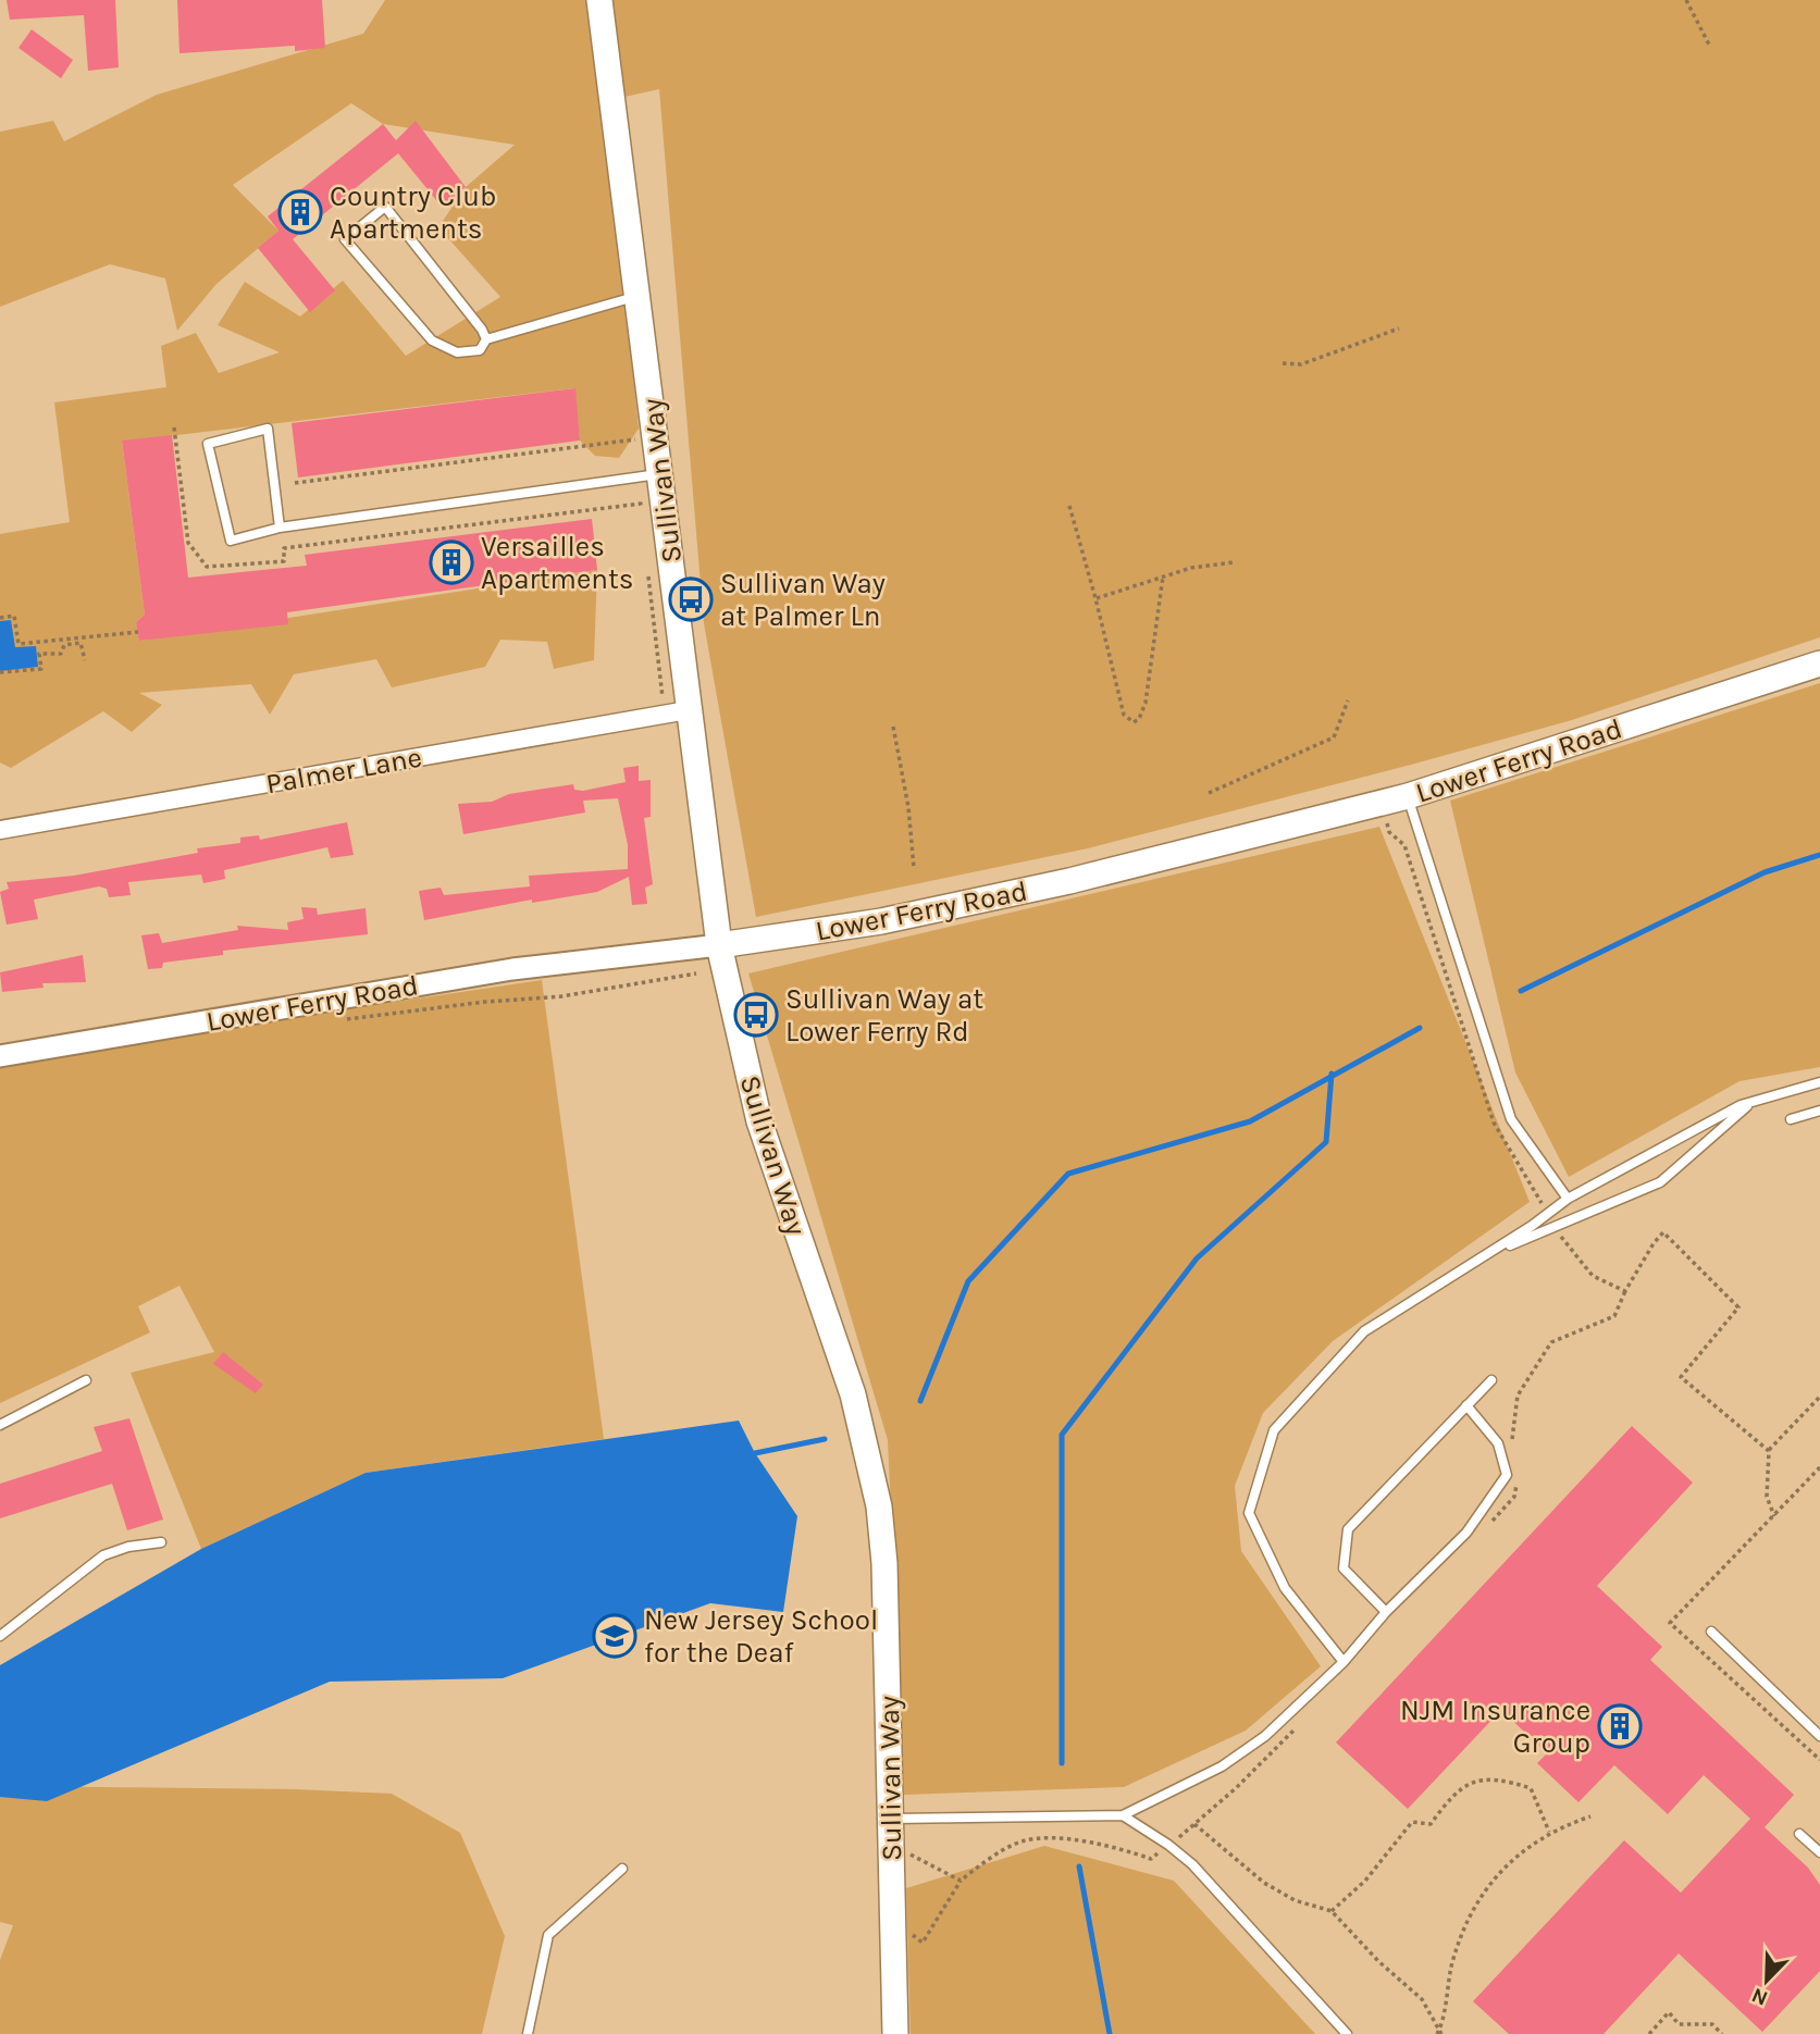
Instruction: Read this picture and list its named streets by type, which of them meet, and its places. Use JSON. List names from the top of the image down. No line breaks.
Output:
{"streets":{"main road":["Sullivan Way","Lower Ferry Road"],"street":["Palmer Lane"]},"crossings":[["Sullivan Way","Lower Ferry Road"],["Sullivan Way","Palmer Lane"]],"places":{"building":["Country Club Apartments","Versailles Apartments","NJM Insurance Group"],"bus stop":["Sullivan Way at Palmer Ln","Sullivan Way at Lower Ferry Rd"],"school or university":["New Jersey School for the Deaf"]},"north":"bottom left"}
